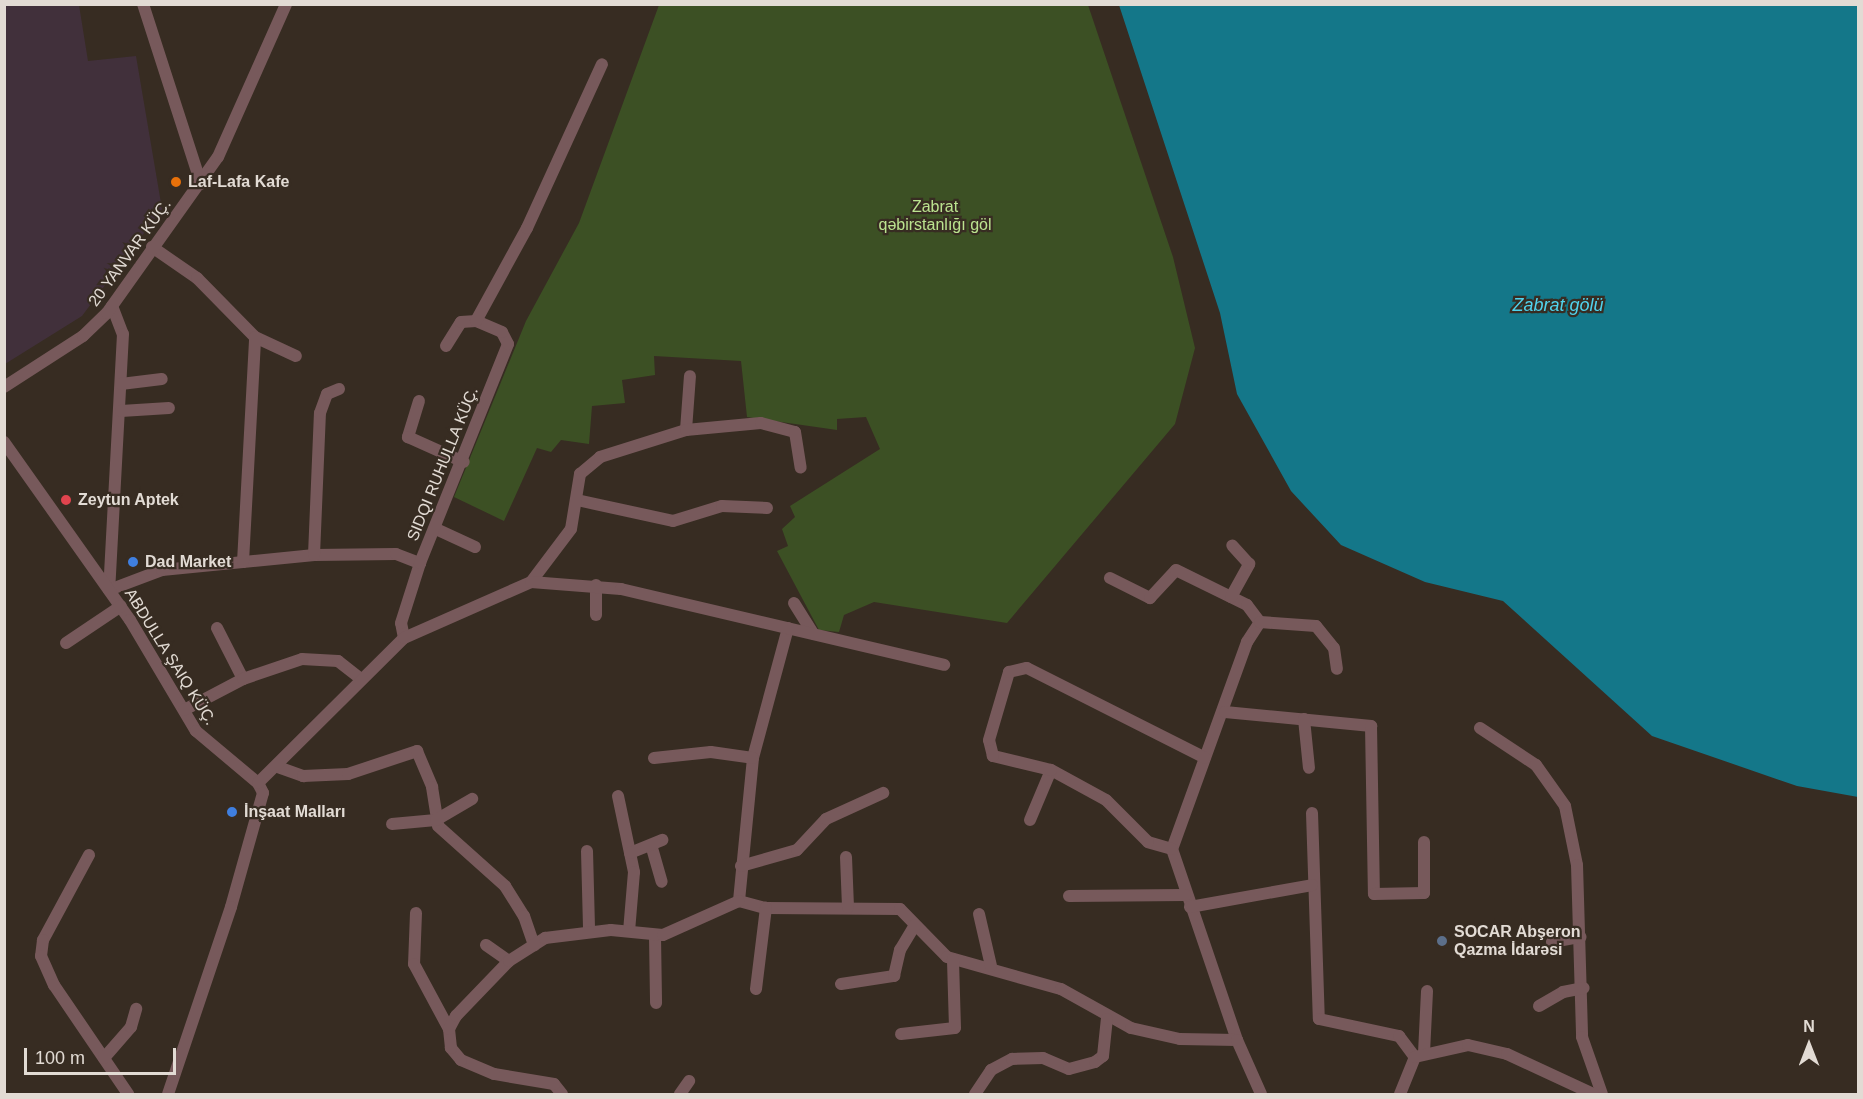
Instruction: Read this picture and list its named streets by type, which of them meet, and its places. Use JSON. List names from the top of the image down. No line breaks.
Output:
{"streets":{"street":["20 YANVAR KÜÇ.","SIDQI RUHULLA KÜÇ.","ABDULLA ŞAIQ KÜÇ."]},"water":["Zabrat gölü"],"parks":["Zabrat qəbirstanlığı göl"],"places":["Laf-Lafa Kafe","Zeytun Aptek","Dad Market","İnşaat Malları","SOCAR Abşeron Qazma İdarəsi"],"scale_bar":"100 m","north":"top"}
